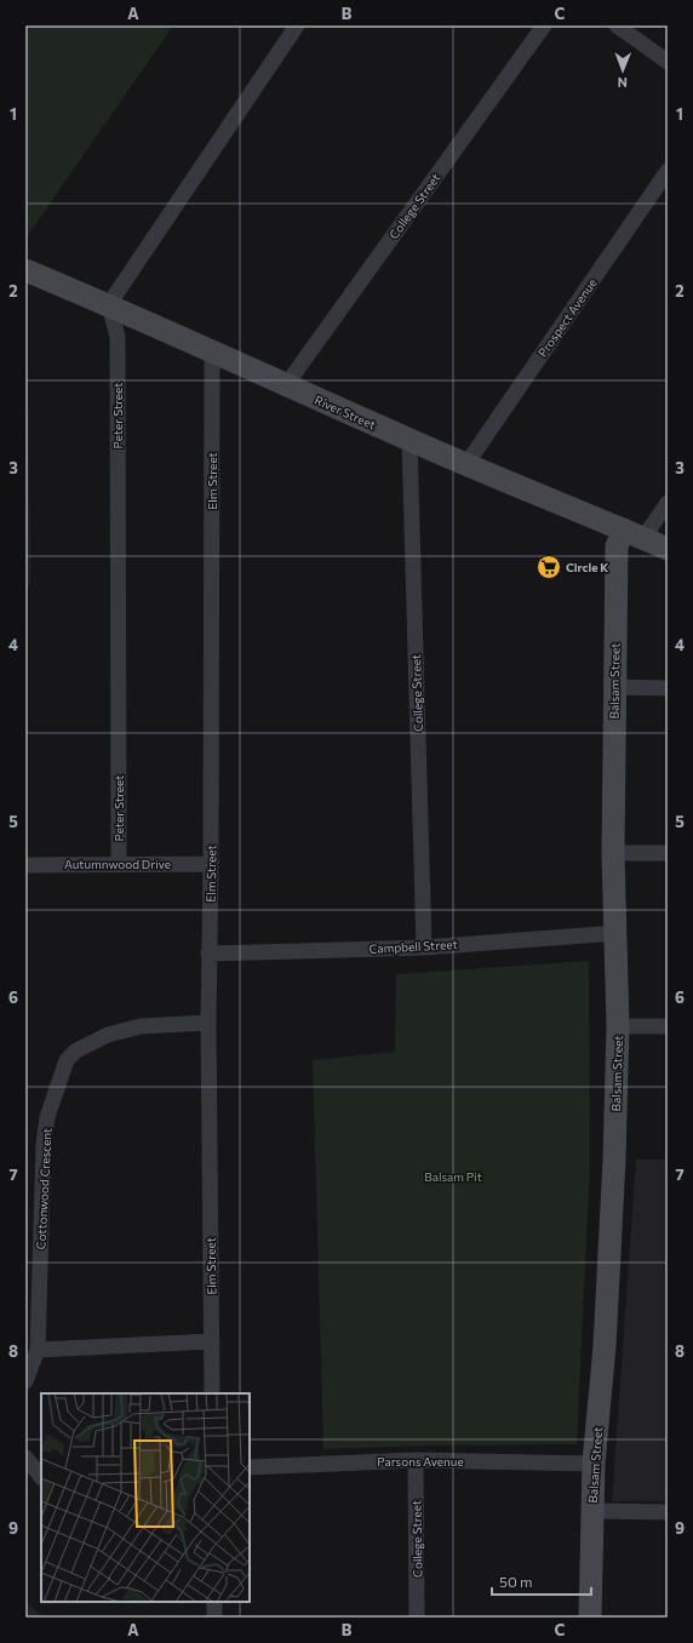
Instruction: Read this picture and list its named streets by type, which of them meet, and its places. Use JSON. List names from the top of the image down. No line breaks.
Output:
{"streets":{"main road":["River Street","Balsam Street"],"street":["College Street","Prospect Avenue","Peter Street","Elm Street","Autumnwood Drive","Campbell Street","Cottonwood Crescent","Parsons Avenue"]},"crossings":[["College Street","River Street"],["College Street","Campbell Street"],["College Street","Parsons Avenue"],["Prospect Avenue","River Street"],["River Street","Peter Street"],["River Street","Elm Street"],["River Street","Balsam Street"],["Peter Street","Autumnwood Drive"],["Elm Street","Autumnwood Drive"],["Elm Street","Campbell Street"],["Elm Street","Cottonwood Crescent"],["Balsam Street","Campbell Street"],["Balsam Street","Parsons Avenue"]],"parks":["Balsam Pit"],"places":{"supermarket":["Circle K"]},"scale_bar":"50 m","north":"bottom","grid":{"columns":["A","B","C"],"rows":["1","2","3","4","5","6","7","8","9"]}}
